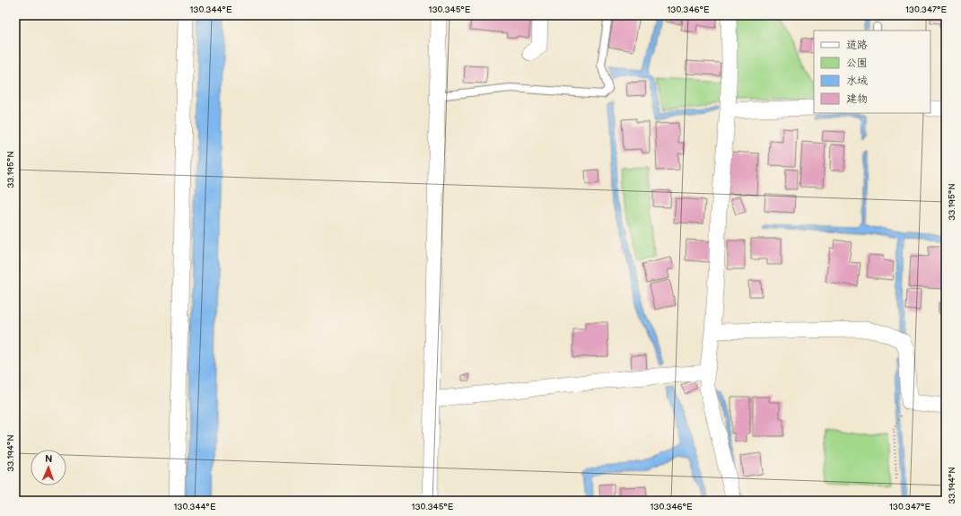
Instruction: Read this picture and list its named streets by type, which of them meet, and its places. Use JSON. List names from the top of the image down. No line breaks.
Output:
{"legend":["道路","公園","水域","建物"],"north":"top","coordinates":["130.344°E","130.345°E","130.346°E","130.347°E","33.195°N","33.194°N"]}
